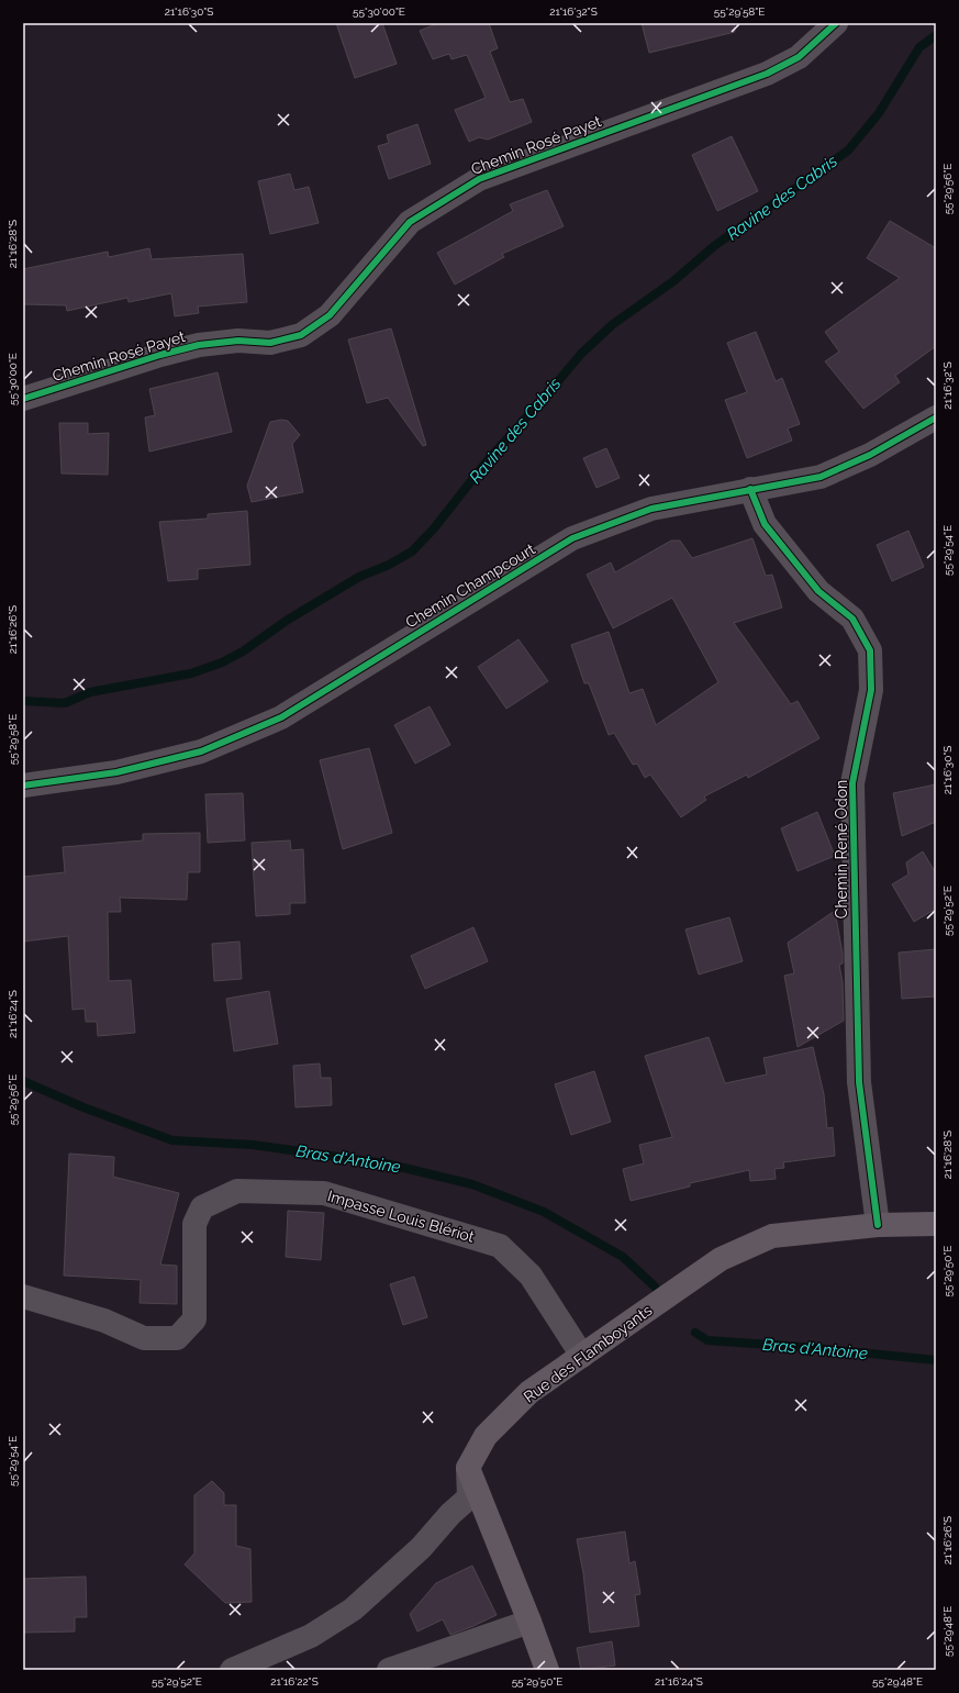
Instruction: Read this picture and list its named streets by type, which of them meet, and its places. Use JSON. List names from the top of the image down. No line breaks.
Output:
{"streets":{"main road":["Rue des Flamboyants"],"street":["Chemin Rosé Payet","Chemin Champcourt","Chemin René Odon","Impasse Louis Blériot"]},"crossings":[["Chemin Champcourt","Chemin René Odon"],["Chemin René Odon","Rue des Flamboyants"],["Impasse Louis Blériot","Rue des Flamboyants"]],"water":["Ravine des Cabris","Bras d'Antoine"],"coordinates":["21°16'30\"S","55°30'00\"E","21°16'32\"S","55°29'58\"E","55°29'56\"E","21°16'28\"S","55°29'54\"E","21°16'26\"S","55°29'52\"E","21°16'24\"S","55°29'50\"E","55°29'48\"E","21°16'22\"S"]}
